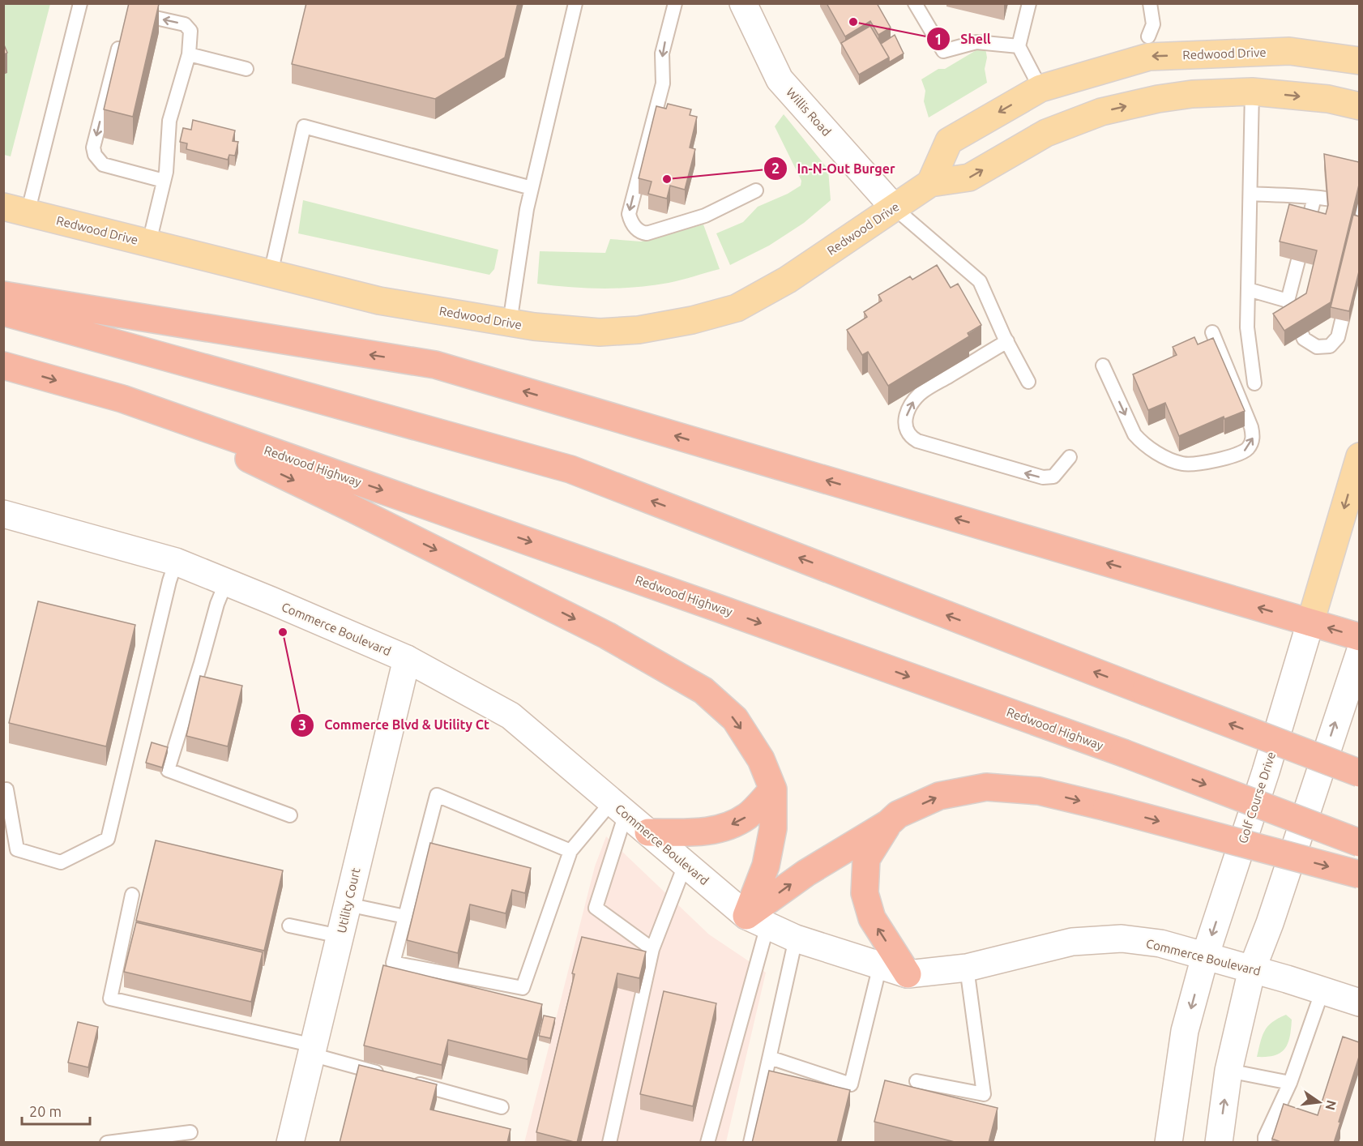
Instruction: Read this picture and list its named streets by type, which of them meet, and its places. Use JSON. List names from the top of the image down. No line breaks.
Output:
{"streets":{"highway":["Redwood Highway"],"main road":["Redwood Drive","Golf Course Drive"],"street":["Willis Road","Commerce Boulevard","Utility Court"]},"crossings":[["Redwood Drive","Willis Road"],["Commerce Boulevard","Golf Course Drive"],["Commerce Boulevard","Utility Court"]],"one_way":["Golf Course Drive"],"places":["Shell","In-N-Out Burger","Commerce Blvd & Utility Ct"],"scale_bar":"20 m","north":"right"}
